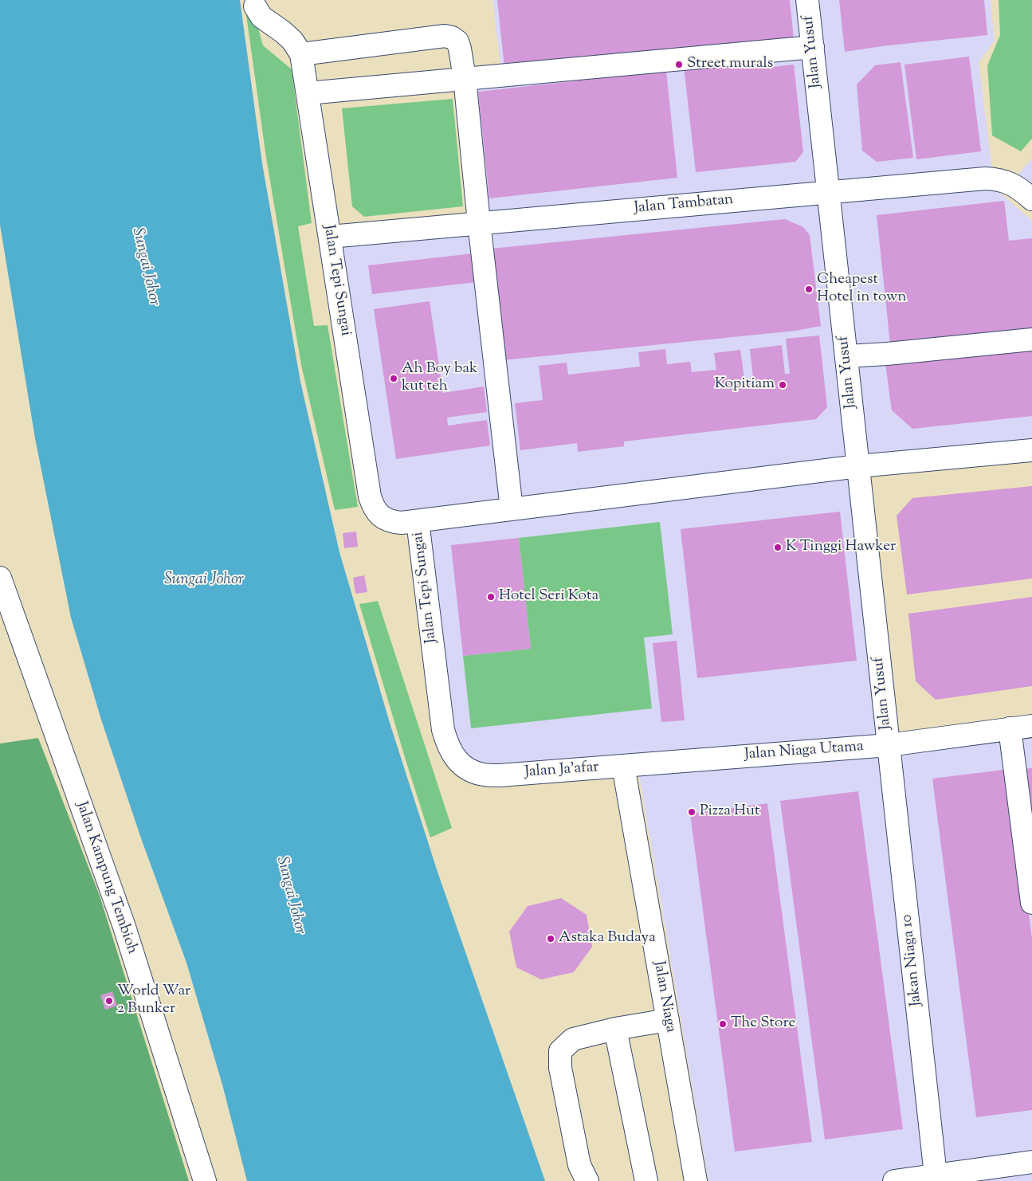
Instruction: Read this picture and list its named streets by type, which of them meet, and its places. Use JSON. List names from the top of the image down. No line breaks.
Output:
{"streets":{"street":["Jalan Yusuf","Jalan Tambatan","Jalan Tepi Sungai","Jalan Niaga Utama","Jalan Ja'afar","Jalan Kampung Tembioh","Jakan Niaga 10","Jalan Niaga"]},"crossings":[["Jalan Yusuf","Jalan Tambatan"],["Jalan Yusuf","Jalan Niaga Utama"],["Jalan Yusuf","Jakan Niaga 10"],["Jalan Tambatan","Jalan Tepi Sungai"],["Jalan Tepi Sungai","Jalan Ja'afar"],["Jalan Niaga Utama","Jalan Ja'afar"],["Jalan Niaga Utama","Jakan Niaga 10"],["Jalan Niaga Utama","Jalan Niaga"],["Jalan Ja'afar","Jalan Niaga"]],"water":["Sungai Johor"],"places":["Street murals","Cheapest Hotel in town","Ah Boy bak kut teh","Kopitiam","K Tinggi Hawker","Hotel Seri Kota","Pizza Hut","Astaka Budaya","World War 2 Bunker","The Store"]}
